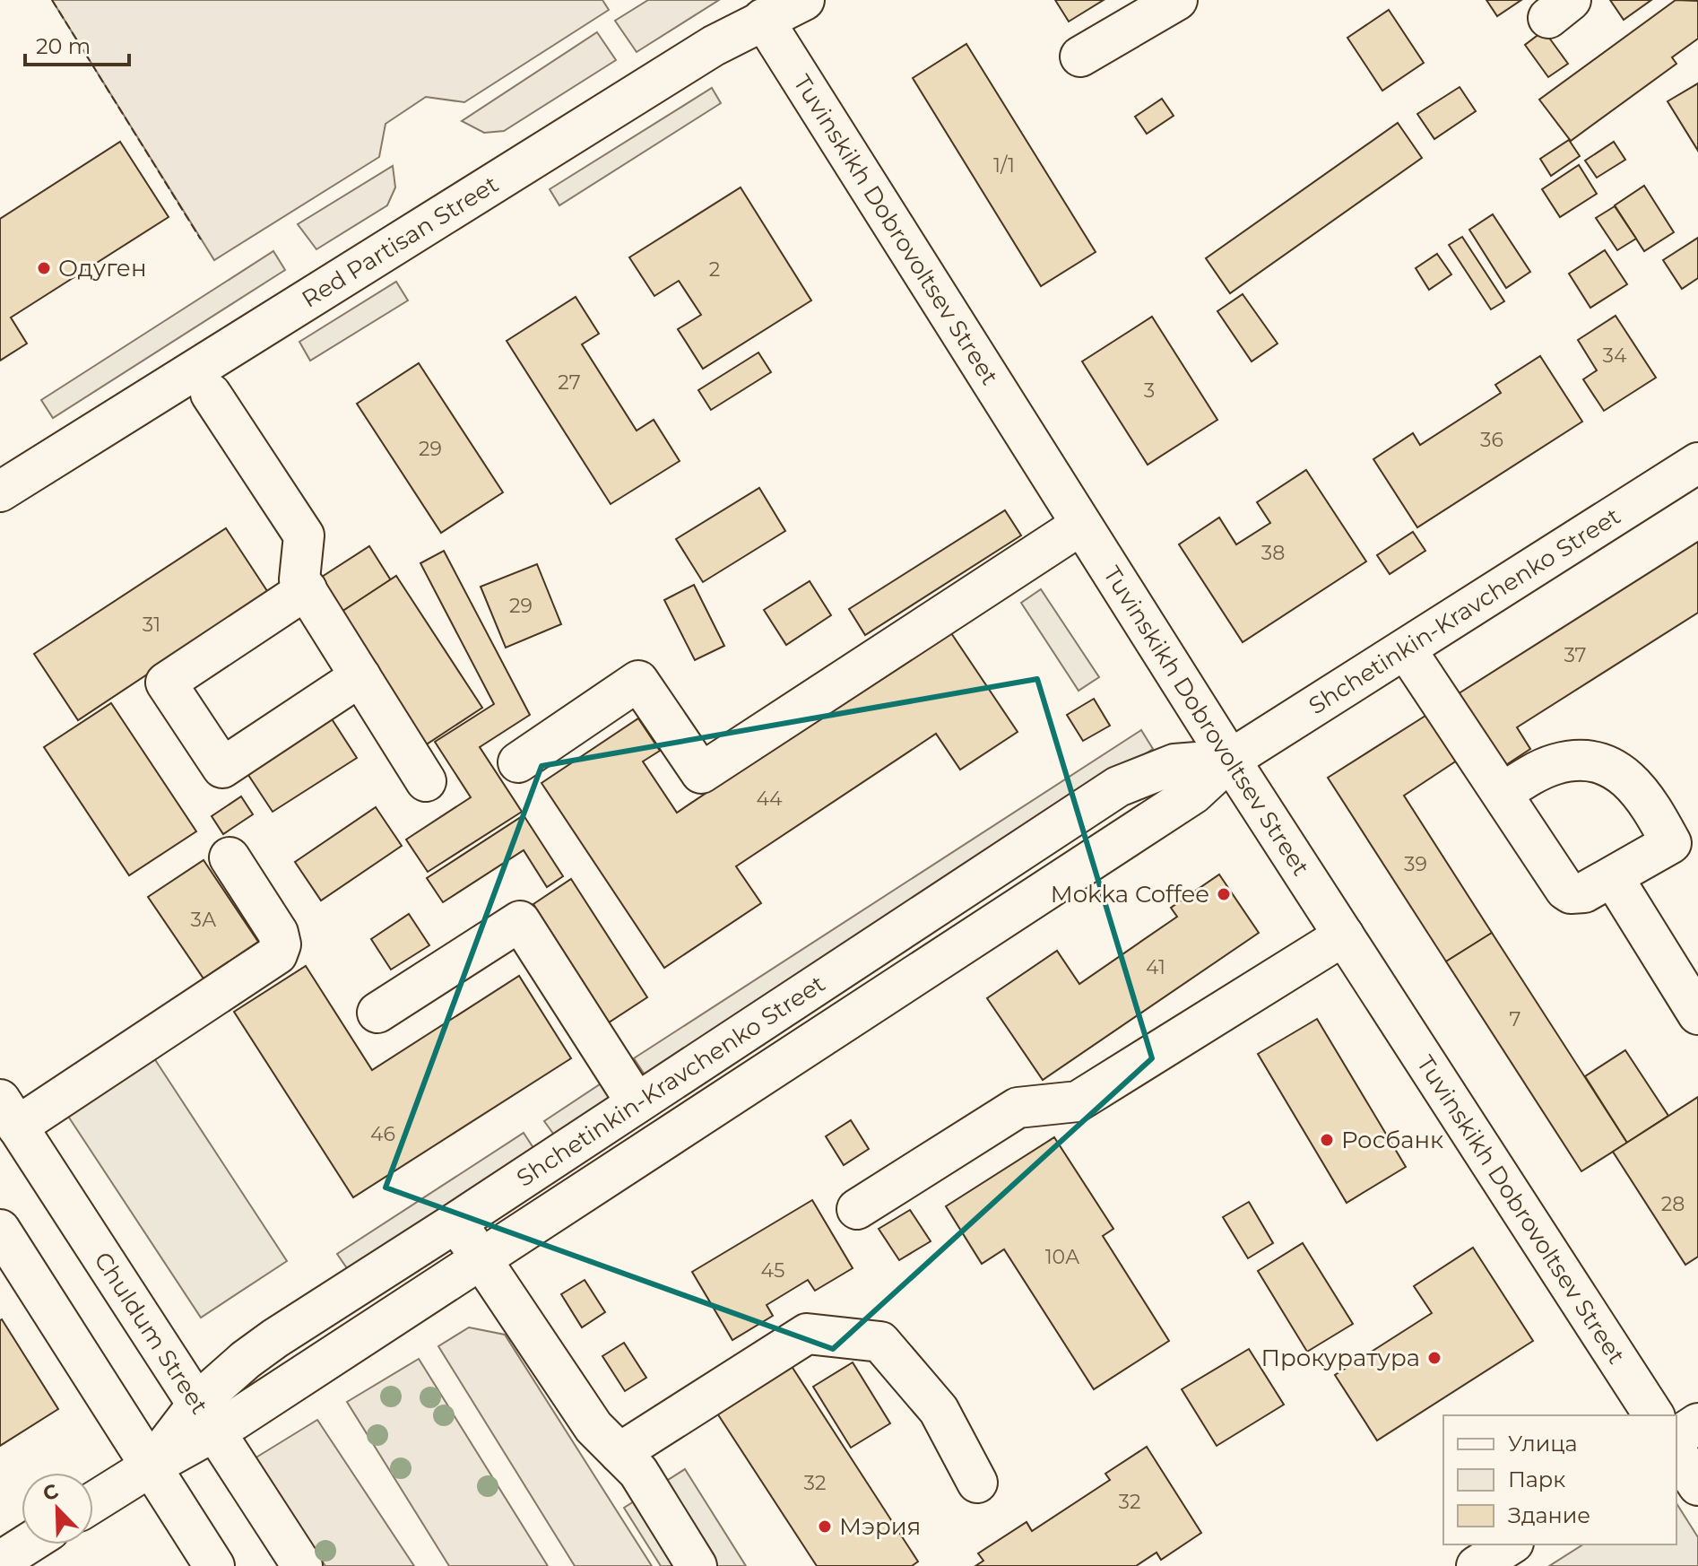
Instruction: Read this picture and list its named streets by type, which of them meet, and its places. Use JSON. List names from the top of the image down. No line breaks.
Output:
{"streets":{"street":["Tuvinskikh Dobrovoltsev Street","Red Partisan Street","Shchetinkin-Kravchenko Street","Chuldum Street"]},"crossings":[["Tuvinskikh Dobrovoltsev Street","Red Partisan Street"],["Tuvinskikh Dobrovoltsev Street","Shchetinkin-Kravchenko Street"],["Shchetinkin-Kravchenko Street","Chuldum Street"]],"places":["Одуген","Mokka Coffee","Росбанк","Прокуратура","Мэрия"],"house_numbers":["1/1","2","34","27","3","36","29","38","29","31","37","44","39","3А","41","7","46","28","10А","45","32","32"],"legend":["Улица","Парк","Здание"],"scale_bar":"20 m","north":"top left"}
